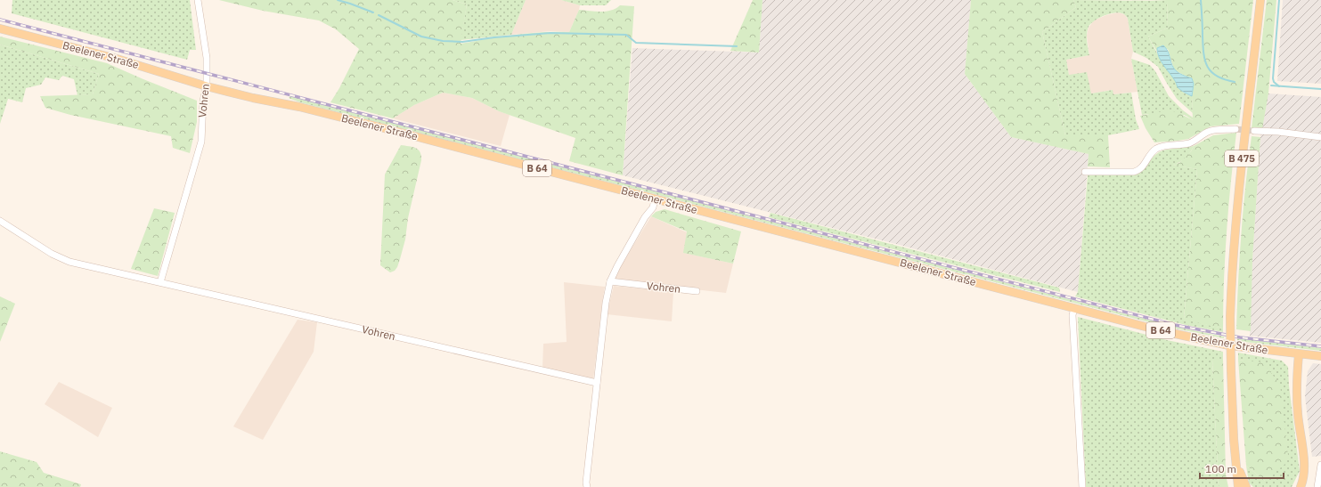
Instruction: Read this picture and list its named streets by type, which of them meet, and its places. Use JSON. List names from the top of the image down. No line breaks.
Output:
{"streets":{"main road":["Beelener Straße","B 475","B 64"],"street":["Vohren"]},"crossings":[["Beelener Straße","Vohren"]],"scale_bar":"100 m"}
